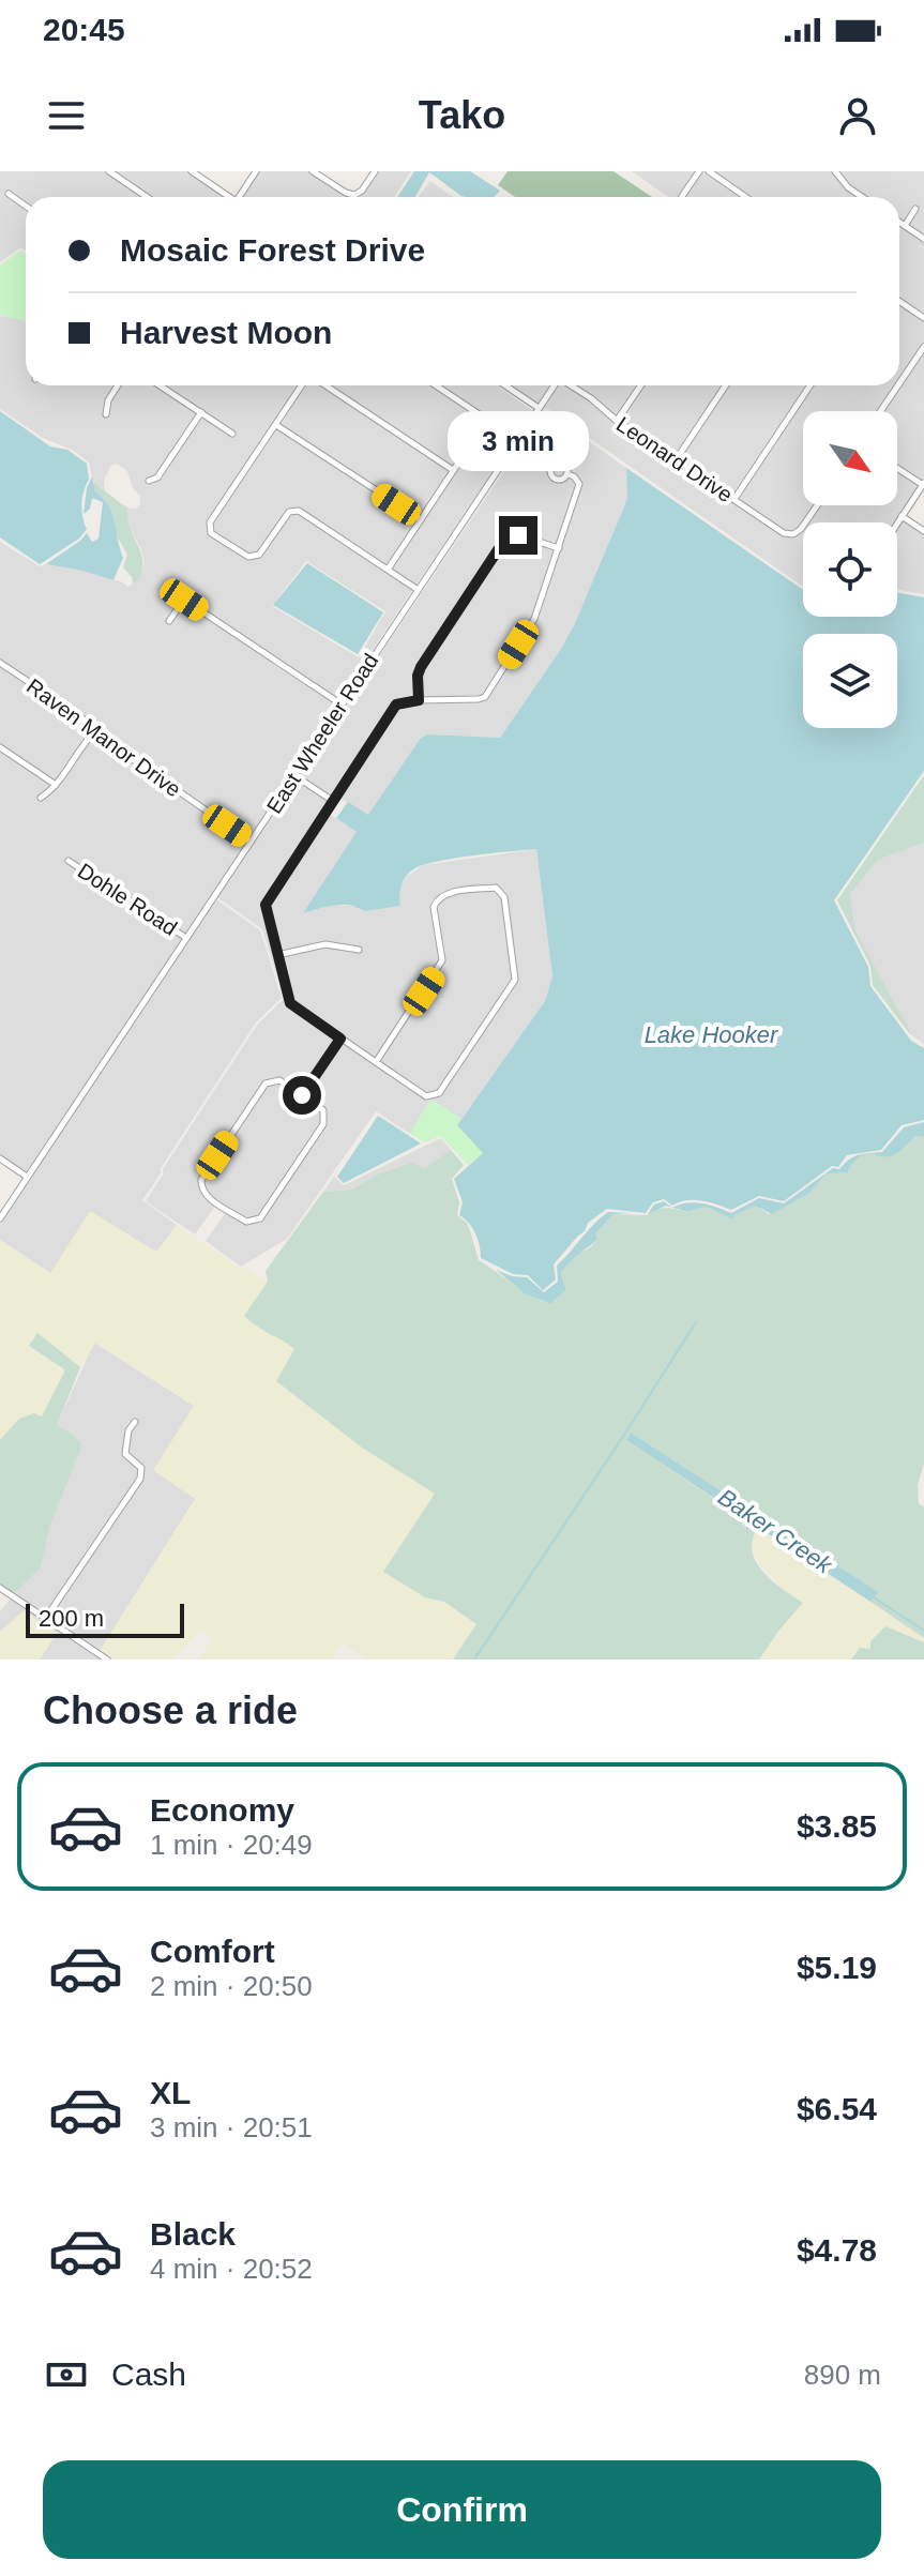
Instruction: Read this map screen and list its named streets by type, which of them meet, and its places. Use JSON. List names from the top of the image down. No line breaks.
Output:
{"streets":{"street":["Leonard Drive","East Wheeler Road","Raven Manor Drive","Dohle Road"]},"crossings":[["East Wheeler Road","Raven Manor Drive"],["East Wheeler Road","Dohle Road"]],"water":["Lake Hooker","Baker Creek"],"scale_bar":"200 m","north":"bottom right","page":{"status":"20:45","header":"Tako","banner":["Mosaic Forest Drive","Harvest Moon"],"bubble":"3 min","scale":"200 m","heading":"Choose a ride","list":[{"name":"Economy","note":"1 min · 20:49","value":"$3.85"},{"name":"Comfort","note":"2 min · 20:50","value":"$5.19"},{"name":"XL","note":"3 min · 20:51","value":"$6.54"},{"name":"Black","note":"4 min · 20:52","value":"$4.78"}],"pay":["Cash","890 m"],"buttons":"Confirm"}}
